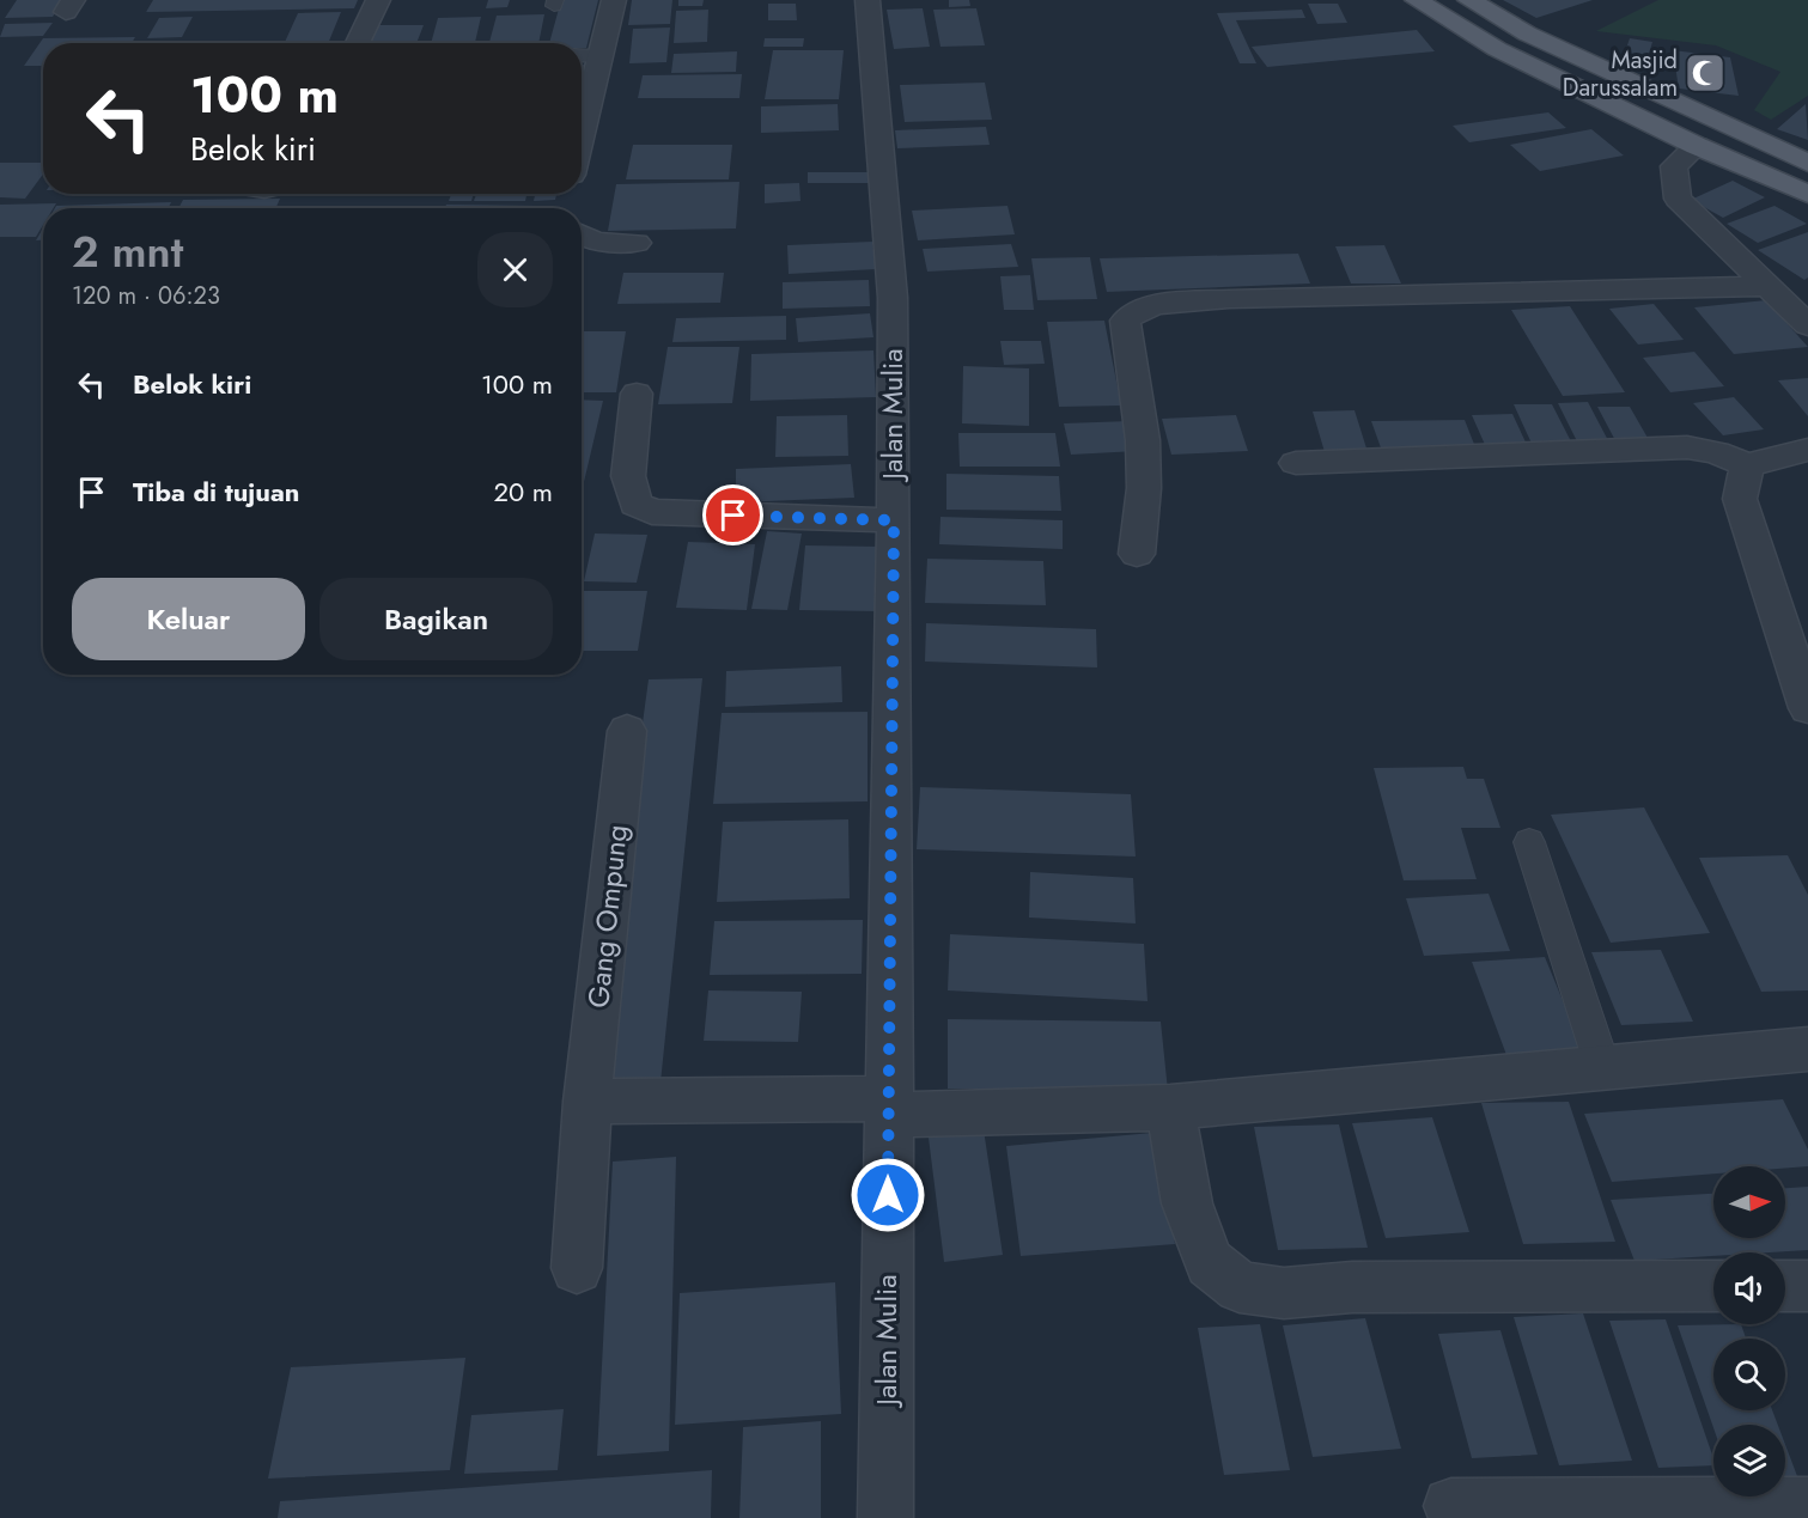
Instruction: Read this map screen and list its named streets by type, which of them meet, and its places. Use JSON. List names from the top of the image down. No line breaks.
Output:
{"streets":{"street":["Jalan Mulia","Gang Ompung"]},"places":{"mosque":["Masjid Darussalam"]},"north":"right","page":{"turn":["100 m","Belok kiri"],"heading":["2 mnt","120 m · 06:23"],"list":[{"name":"Belok kiri","value":"100 m"},{"name":"Tiba di tujuan","value":"20 m"}],"buttons":["Keluar","Bagikan"]}}
